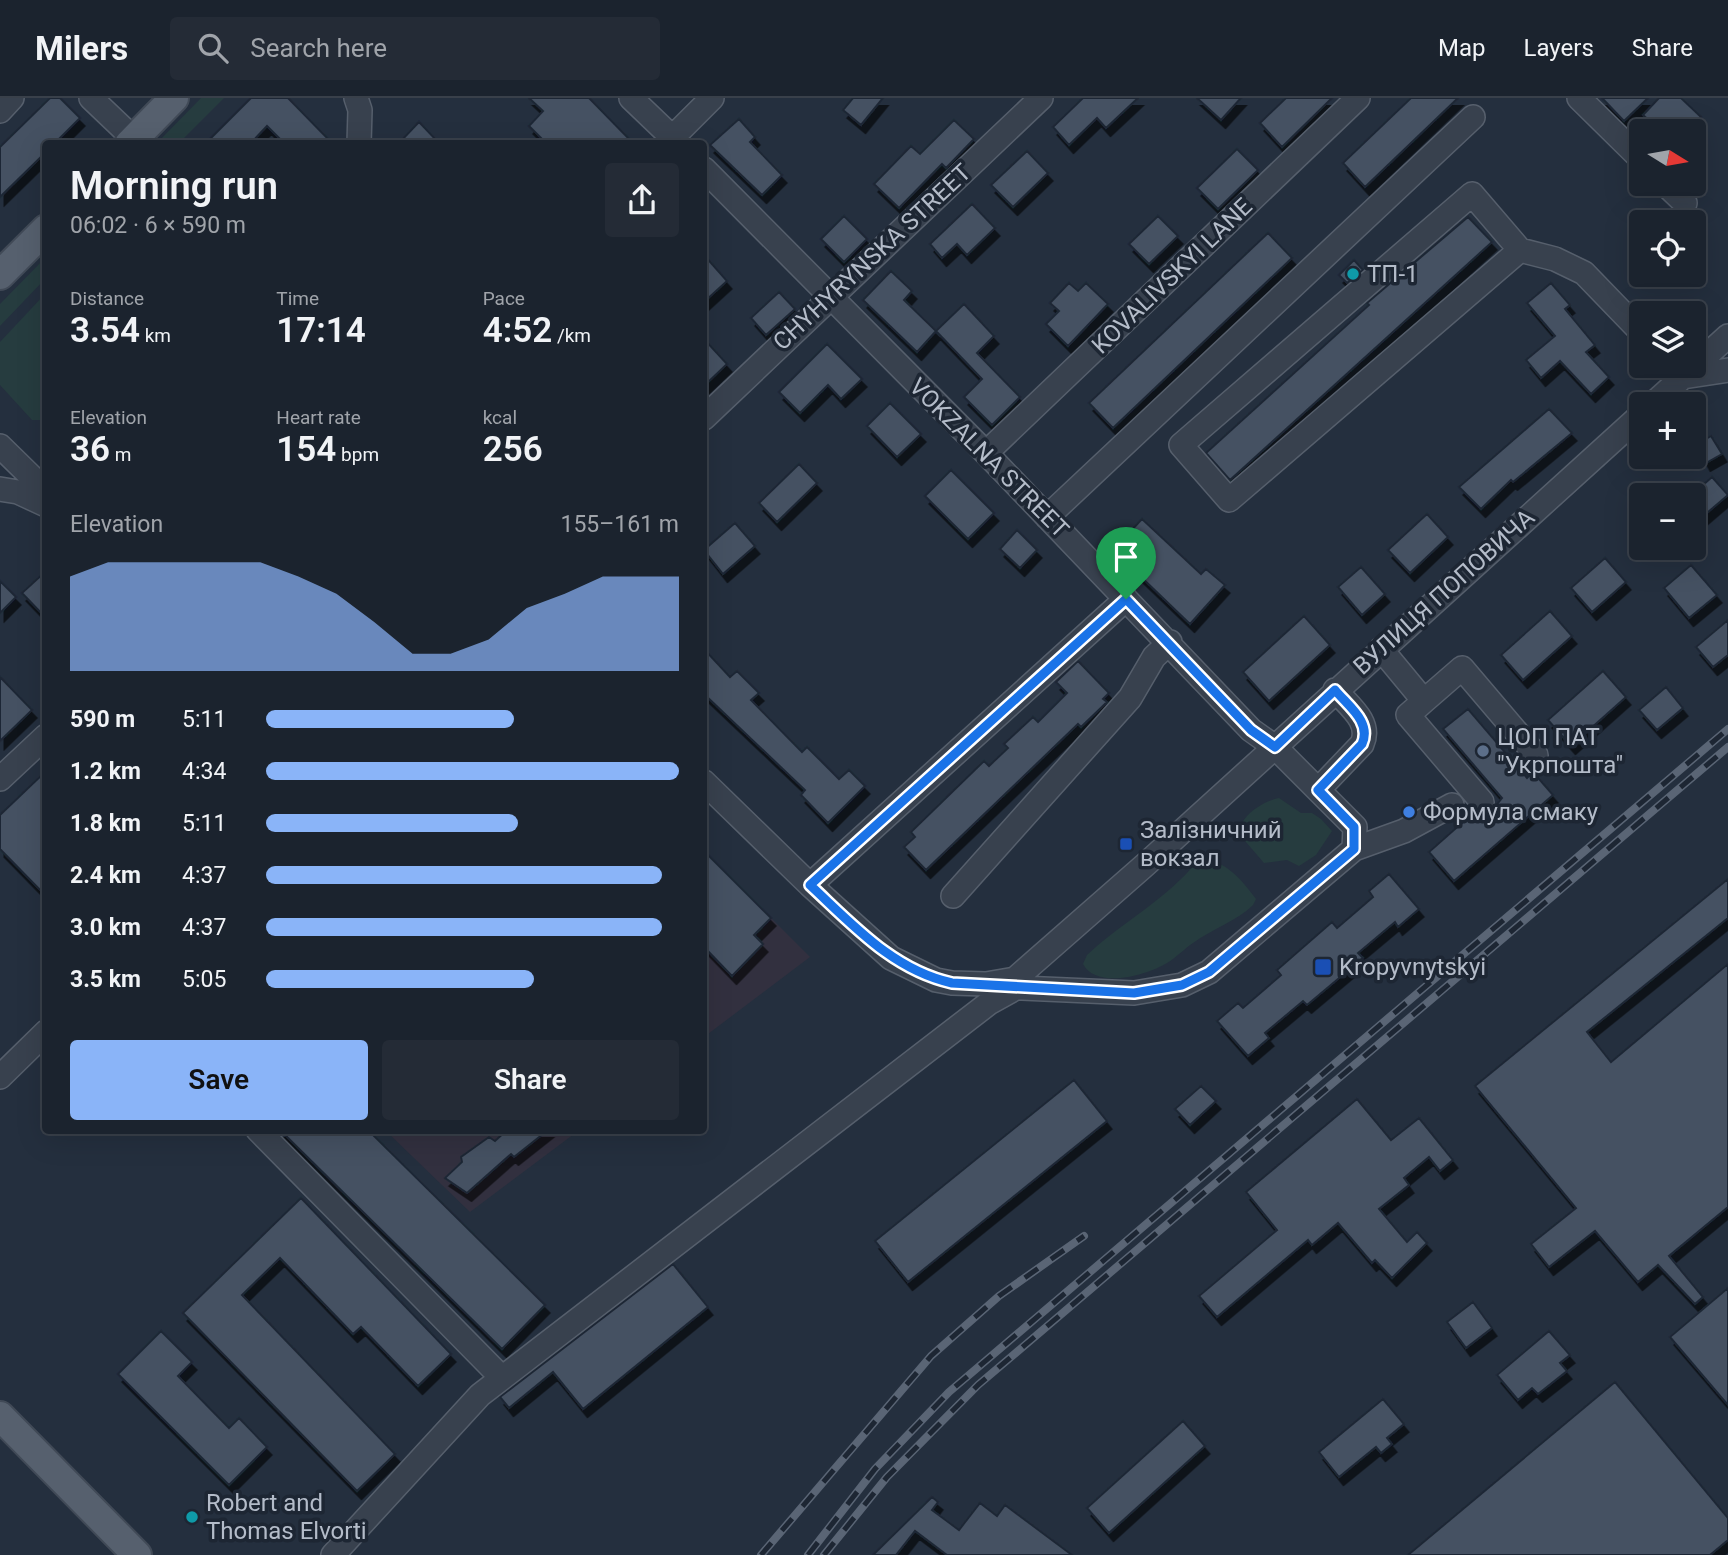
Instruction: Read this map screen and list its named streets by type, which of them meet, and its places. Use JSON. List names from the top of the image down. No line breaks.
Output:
{"streets":{"street":["CHYHYRYNSKA STREET","KOVALIVSKYI LANE","VOKZALNA STREET","ВУЛИЦЯ ПОПОВИЧА"]},"crossings":[["CHYHYRYNSKA STREET","VOKZALNA STREET"],["KOVALIVSKYI LANE","VOKZALNA STREET"],["VOKZALNA STREET","ВУЛИЦЯ ПОПОВИЧА"]],"places":{"other":["ТП-1","ЦОП ПАТ \"Укрпошта\"","Формула смаку","Robert and Thomas Elvorti"],"transit":["Залізничний вокзал","Kropyvnytskyi"]},"north":"right","page":{"header":"Milers","search":"Search here","nav":["Map","Layers","Share"],"map_buttons":["+","−"],"heading":["Morning run","06:02 · 6 × 590 m"],"stats":[["Distance","3.54 km"],["Time","17:14"],["Pace","4:52 /km"],["Elevation","36 m"],["Heart rate","154 bpm"],["kcal","256"]],"chart":["Elevation","155–161 m"],"list":[{"name":"590 m","note":"5:11"},{"name":"1.2 km","note":"4:34"},{"name":"1.8 km","note":"5:11"},{"name":"2.4 km","note":"4:37"},{"name":"3.0 km","note":"4:37"},{"name":"3.5 km","note":"5:05"}],"buttons":["Save","Share"]}}
